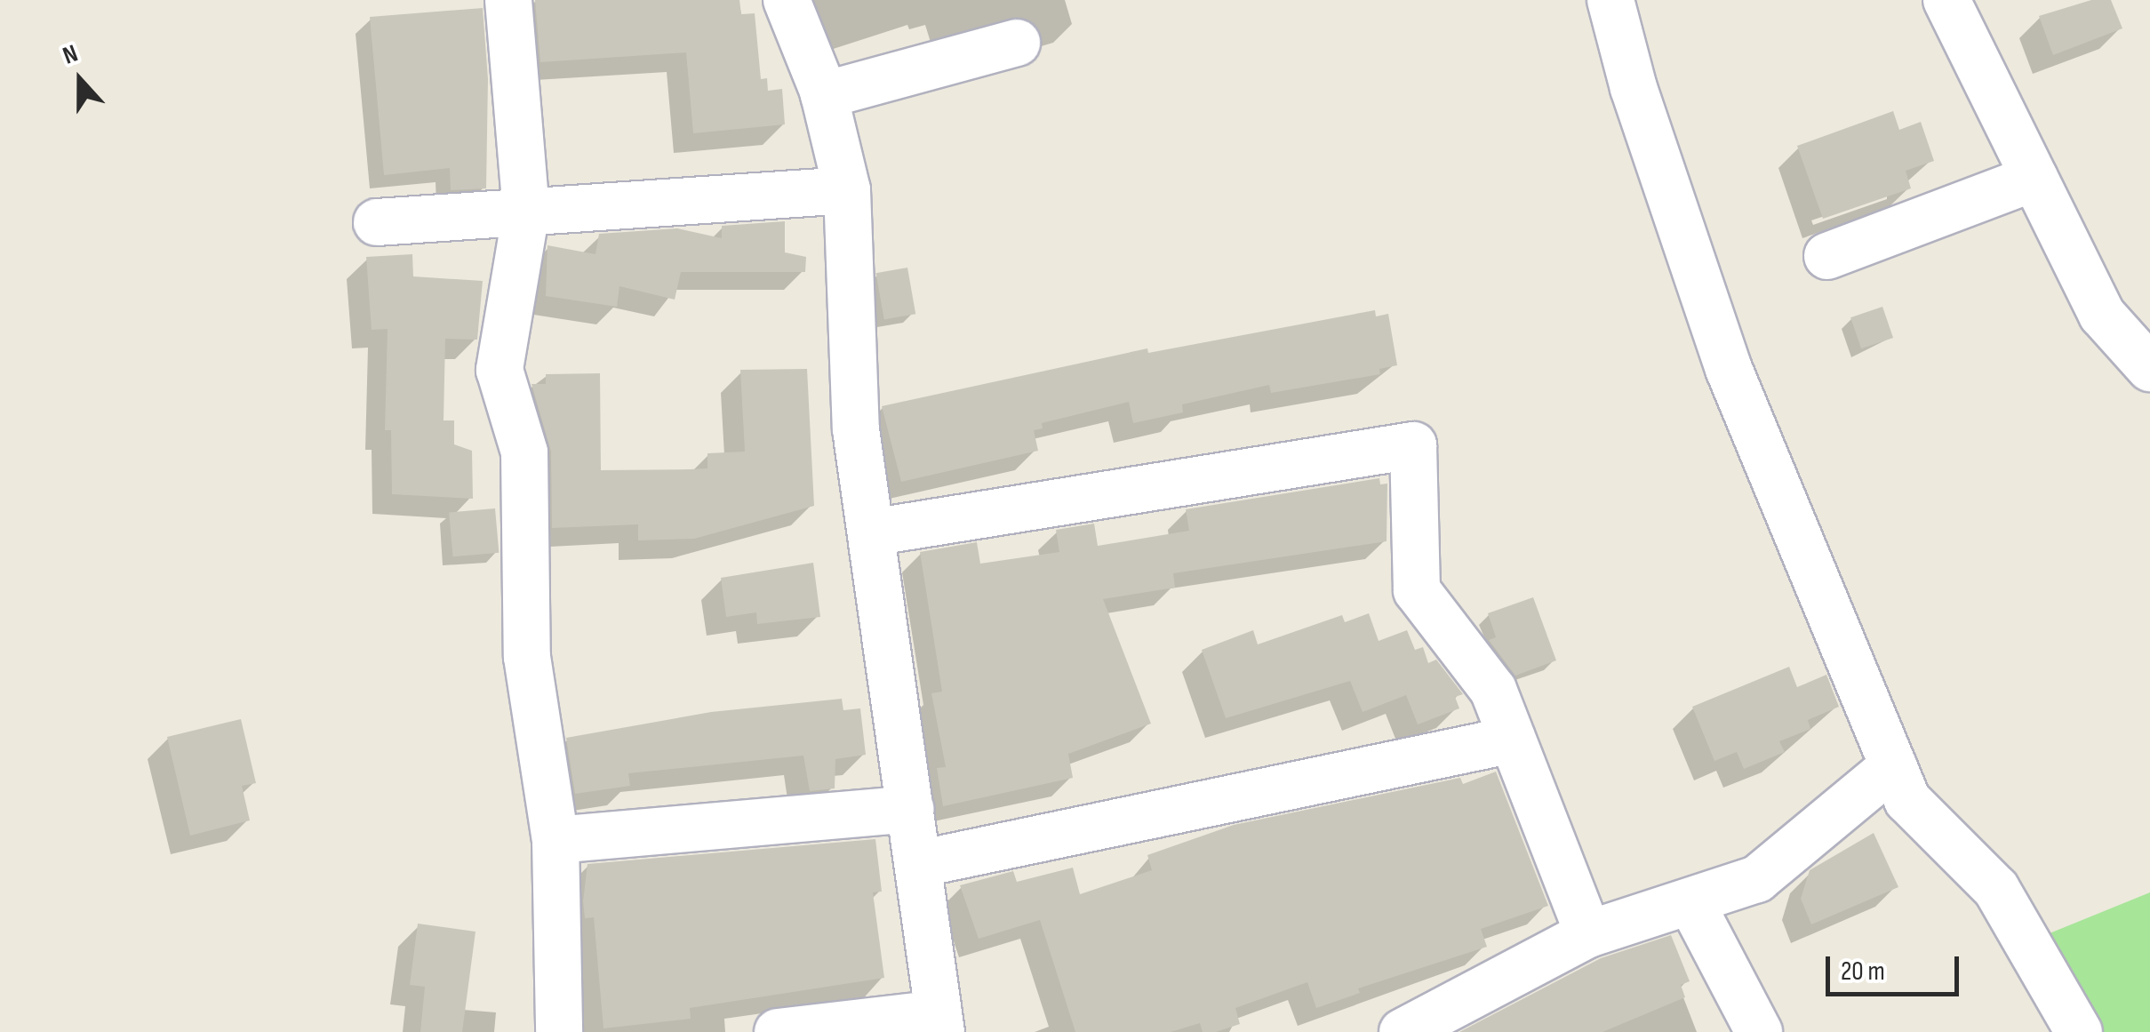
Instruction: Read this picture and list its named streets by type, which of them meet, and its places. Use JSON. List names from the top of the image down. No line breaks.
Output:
{"scale_bar":"20 m","north":"top"}
